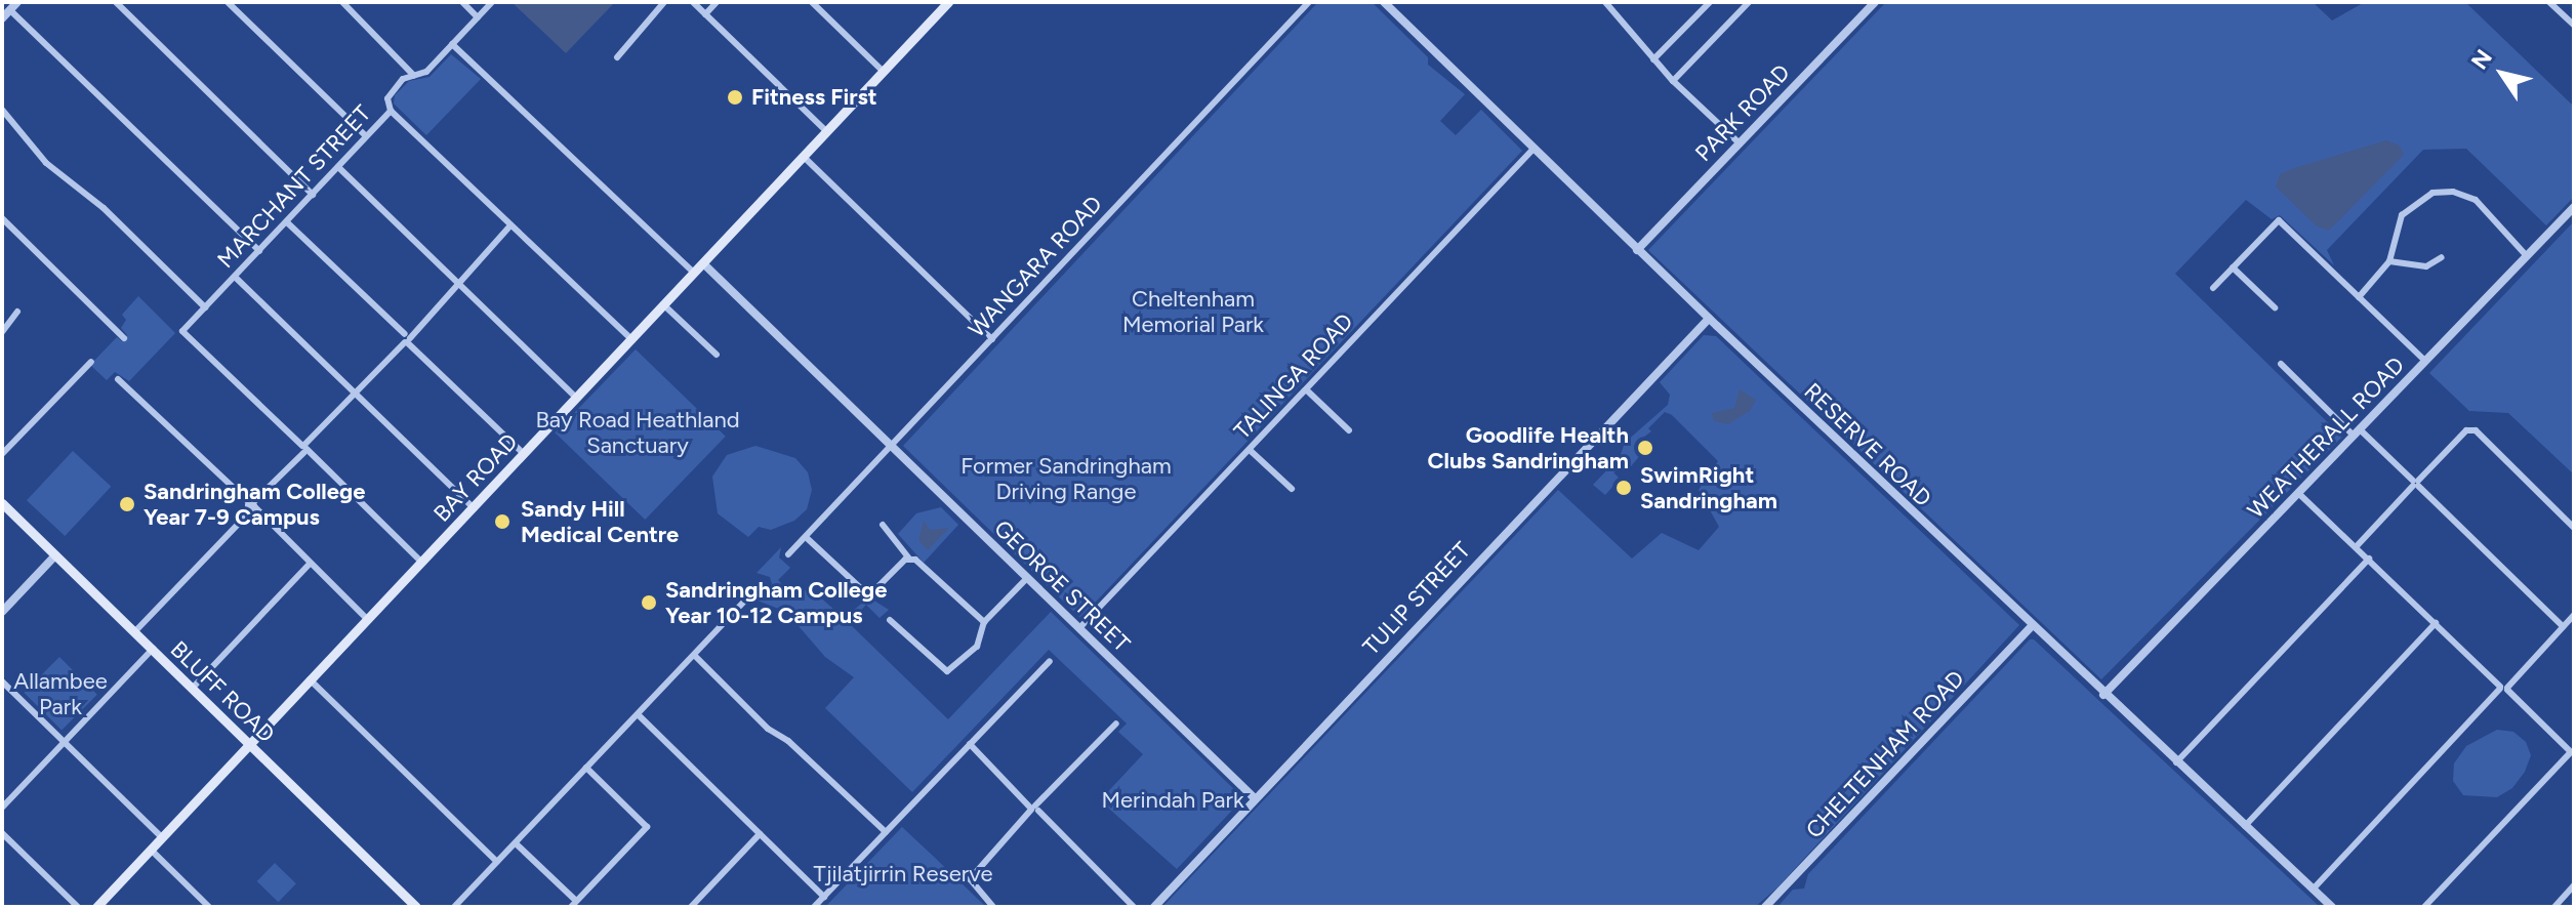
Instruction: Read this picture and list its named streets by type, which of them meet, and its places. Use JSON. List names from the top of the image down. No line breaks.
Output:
{"streets":{"main road":["BAY ROAD","BLUFF ROAD"],"street":["PARK ROAD","MARCHANT STREET","WANGARA ROAD","TALINGA ROAD","WEATHERALL ROAD","RESERVE ROAD","GEORGE STREET","TULIP STREET","CHELTENHAM ROAD"]},"crossings":[["PARK ROAD","RESERVE ROAD"],["WANGARA ROAD","GEORGE STREET"],["TALINGA ROAD","RESERVE ROAD"],["TALINGA ROAD","GEORGE STREET"],["WEATHERALL ROAD","RESERVE ROAD"],["RESERVE ROAD","TULIP STREET"],["RESERVE ROAD","CHELTENHAM ROAD"],["BAY ROAD","GEORGE STREET"],["BAY ROAD","BLUFF ROAD"],["GEORGE STREET","TULIP STREET"]],"parks":["Cheltenham Memorial Park","Bay Road Heathland Sanctuary","Former Sandringham Driving Range","Allambee Park","Merindah Park","Tjilatjirrin Reserve"],"places":["Fitness First","Goodlife Health Clubs Sandringham","SwimRight Sandringham","Sandringham College Year 7-9 Campus","Sandy Hill Medical Centre","Sandringham College Year 10-12 Campus"],"north":"top left"}
